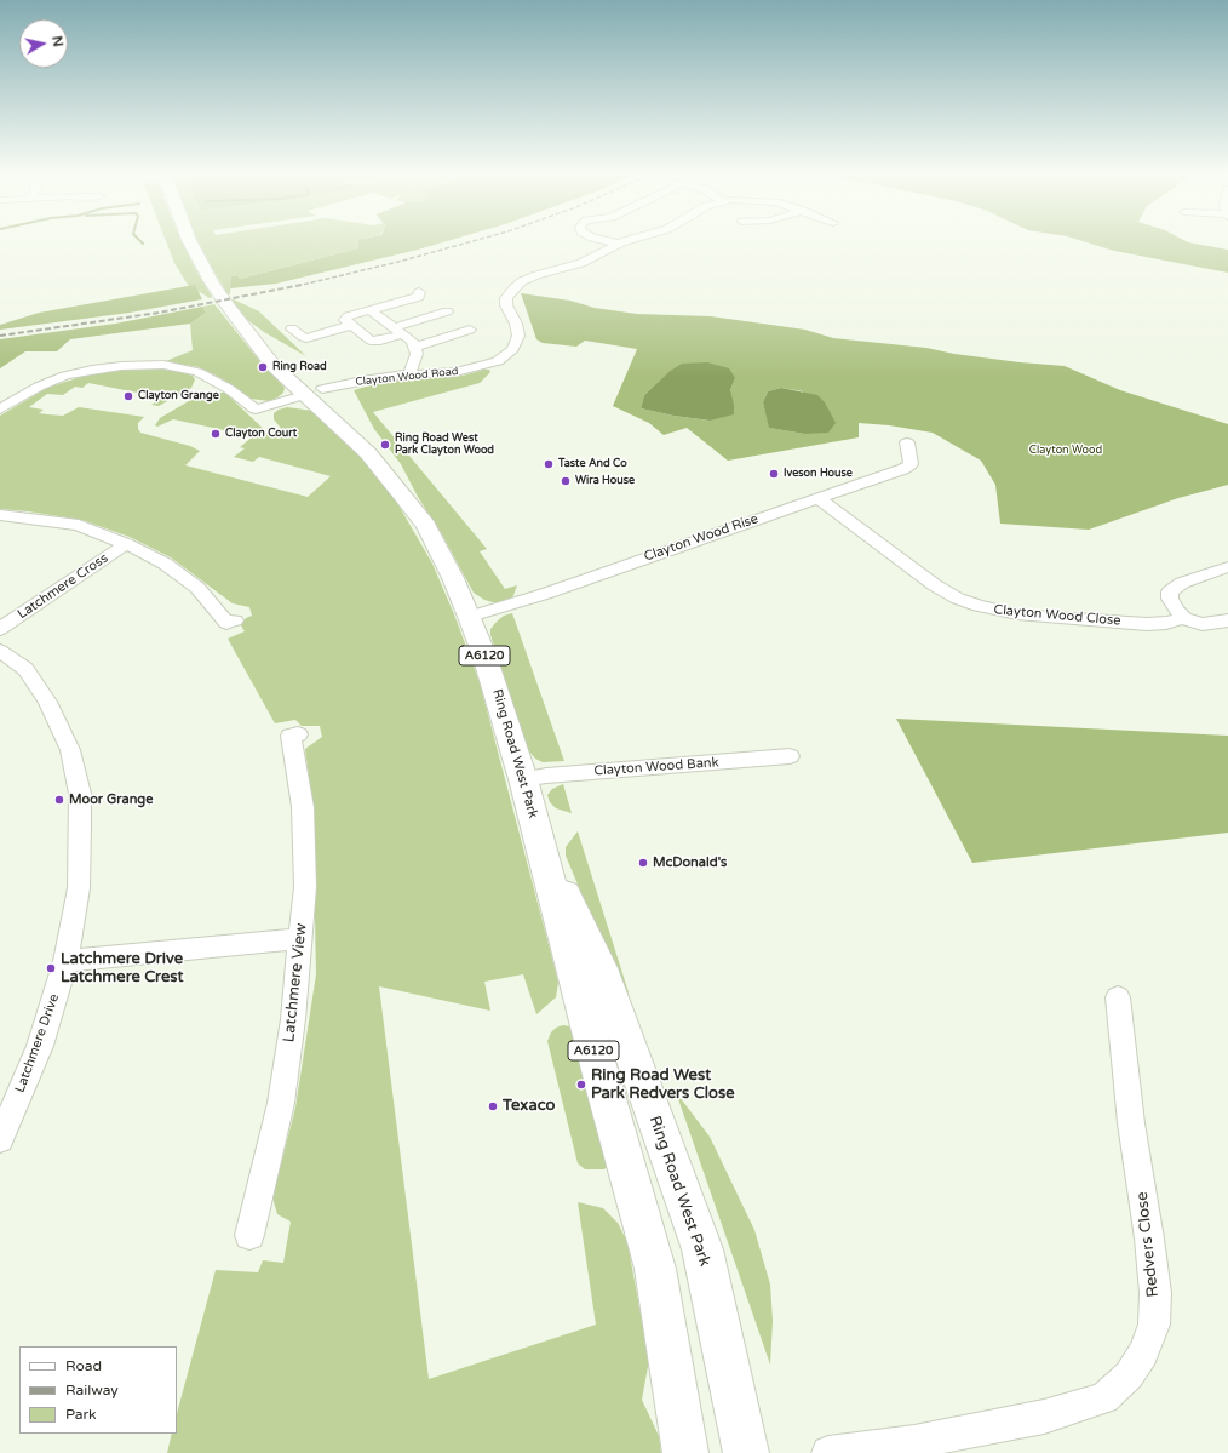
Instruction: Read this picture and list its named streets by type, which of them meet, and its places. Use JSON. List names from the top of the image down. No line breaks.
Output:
{"streets":{"highway":["A6120","Ring Road West Park"],"street":["Clayton Wood Road","Clayton Wood Rise","Latchmere Cross","Clayton Wood Close","Clayton Wood Bank","Latchmere View","Latchmere Drive","Redvers Close"]},"crossings":[["Clayton Wood Road","A6120"],["Clayton Wood Road","Ring Road West Park"],["Clayton Wood Rise","Clayton Wood Close"],["Clayton Wood Rise","Ring Road West Park"],["A6120","Ring Road West Park"],["Ring Road West Park","Clayton Wood Bank"]],"parks":["Clayton Wood"],"places":["Ring Road","Clayton Grange","Clayton Court","Ring Road West Park Clayton Wood","Taste And Co","Iveson House","Wira House","Moor Grange","McDonald's","Latchmere Drive Latchmere Crest","Ring Road West Park Redvers Close","Texaco"],"legend":["Road","Railway","Park"],"north":"right"}
